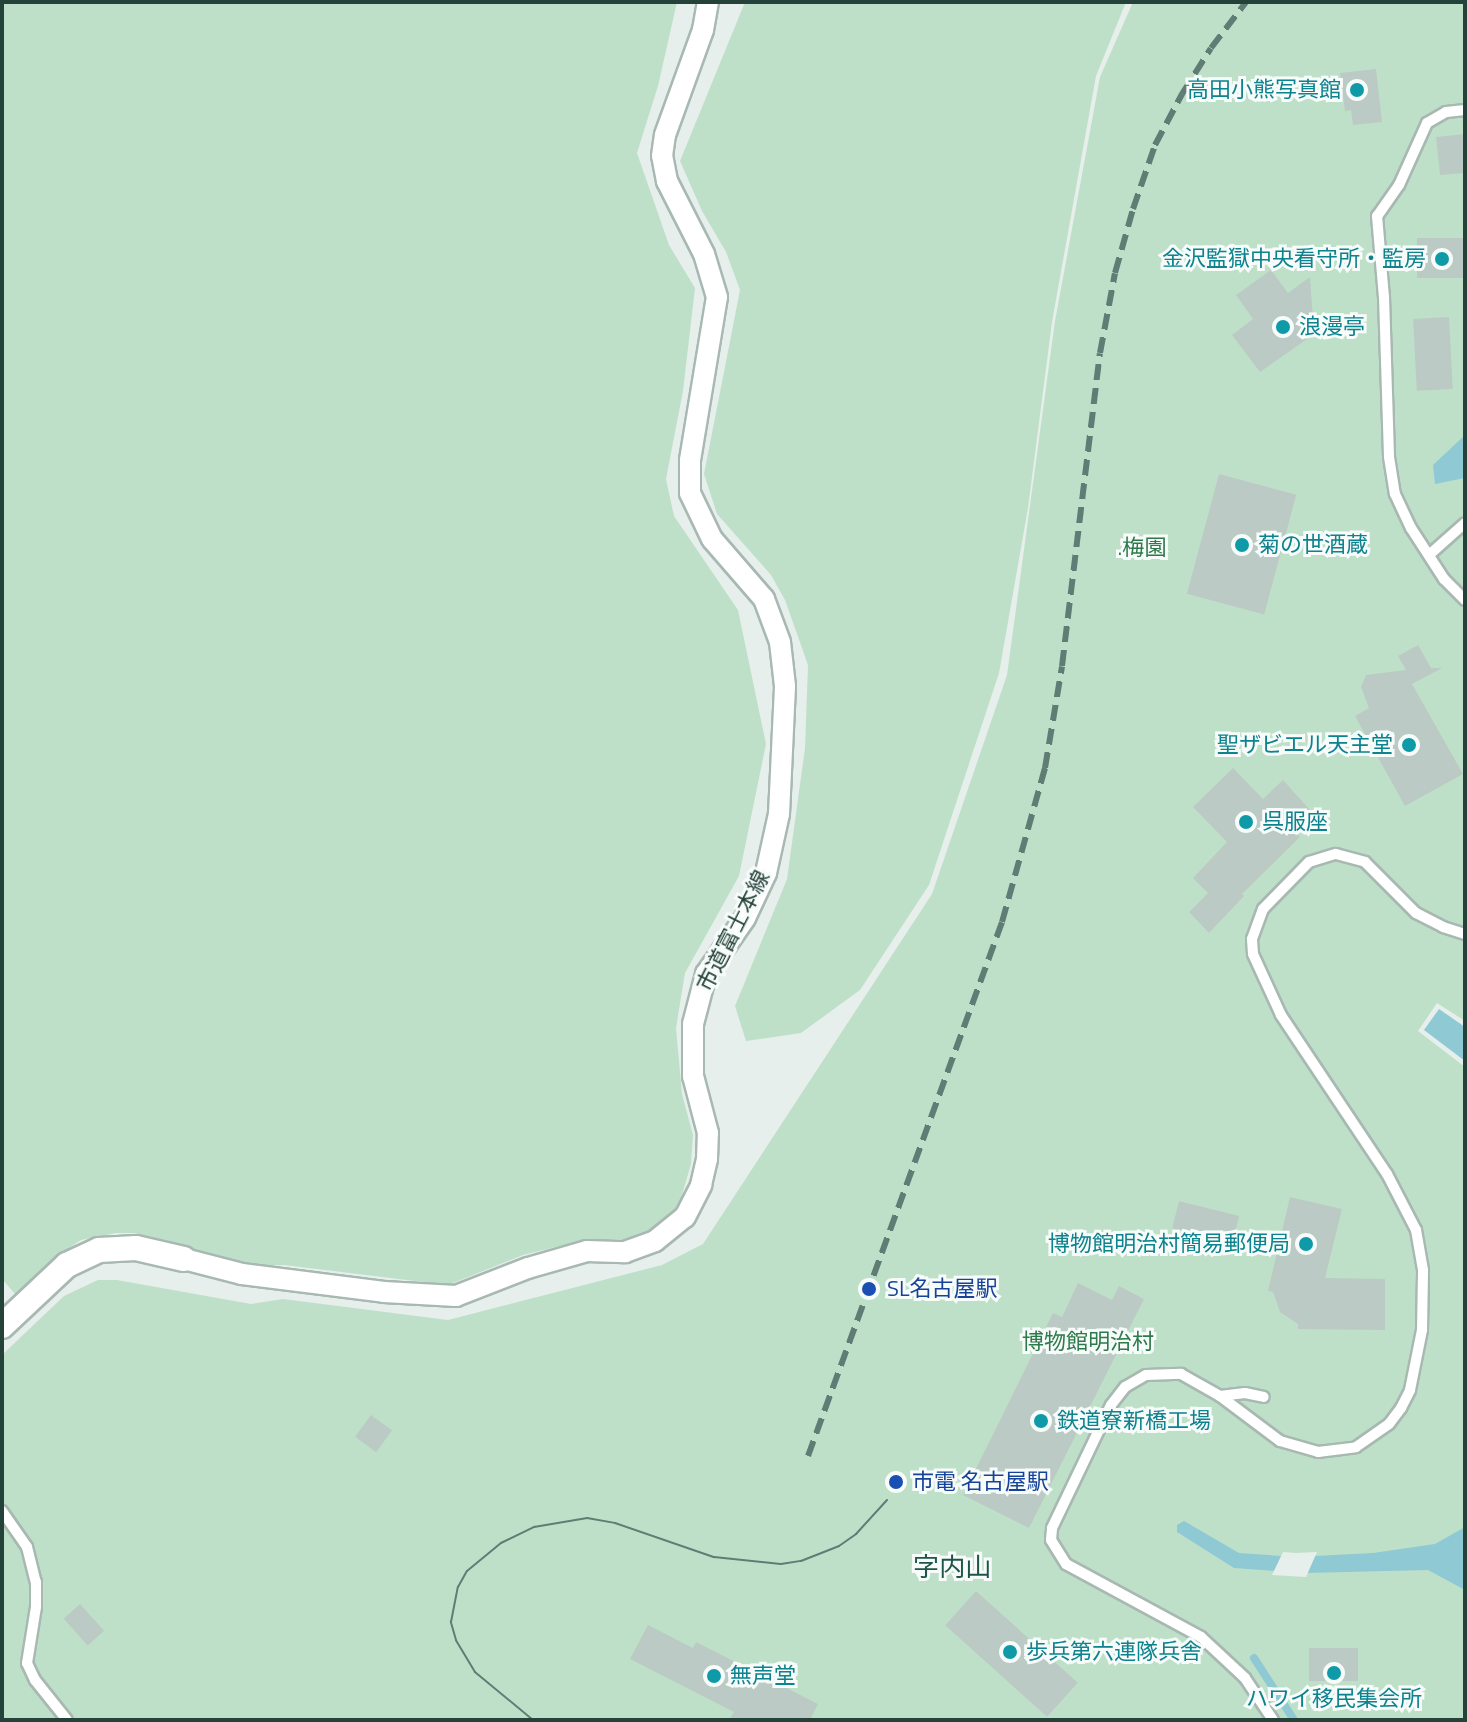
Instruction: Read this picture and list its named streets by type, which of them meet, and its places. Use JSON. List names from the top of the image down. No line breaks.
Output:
{"streets":{"street":["市道富士本線"]},"districts":["字内山"],"parks":[".梅園","博物館明治村"],"places":["高田小熊写真館","金沢監獄中央看守所・監房","浪漫亭","菊の世酒蔵","聖ザビエル天主堂","呉服座","博物館明治村簡易郵便局","SL名古屋駅","鉄道寮新橋工場","市電 名古屋駅","歩兵第六連隊兵舎","ハワイ移民集会所","無声堂"]}
